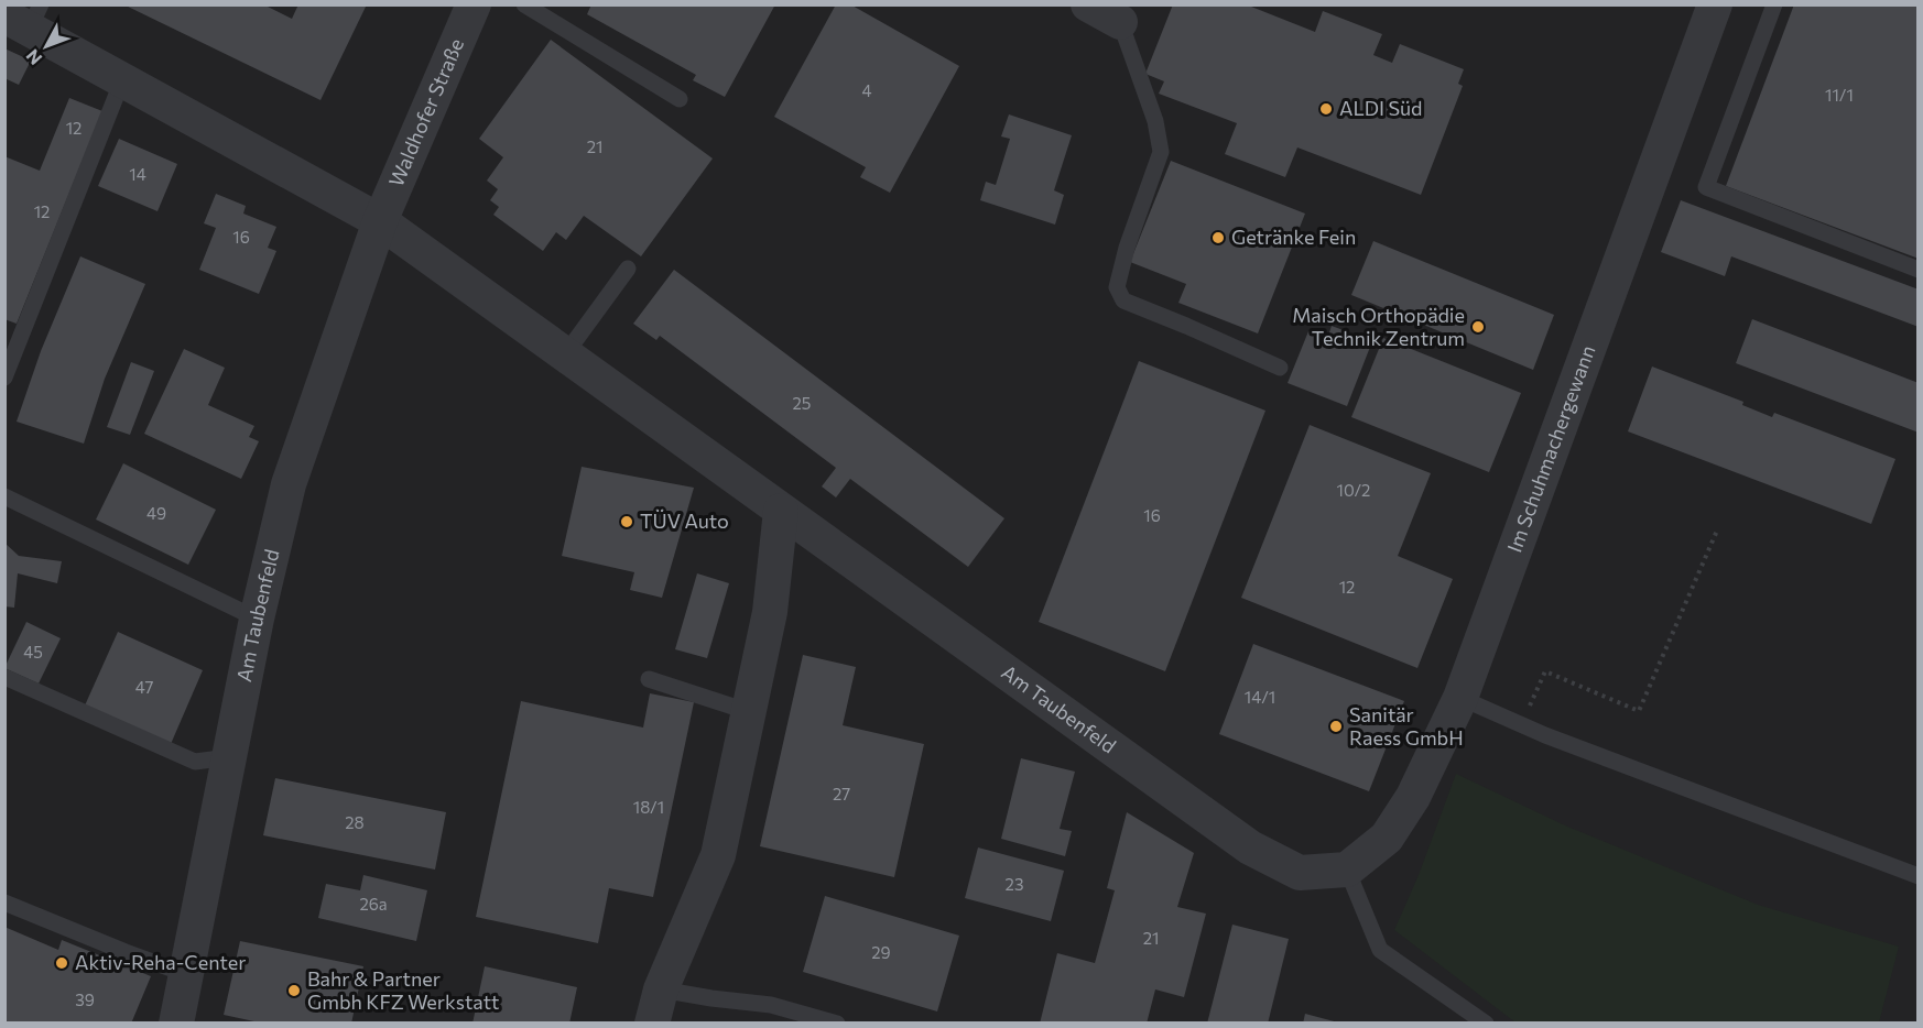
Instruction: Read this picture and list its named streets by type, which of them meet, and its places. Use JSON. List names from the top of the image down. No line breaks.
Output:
{"streets":{"street":["Waldhofer Straße","Im Schuhmachergewann","Am Taubenfeld"]},"crossings":[["Waldhofer Straße","Am Taubenfeld"],["Im Schuhmachergewann","Am Taubenfeld"]],"places":["ALDI Süd","Getränke Fein","Maisch Orthopädie Technik Zentrum","TÜV Auto","Sanitär Raess GmbH","Aktiv-Reha-Center","Bahr & Partner Gmbh KFZ Werkstatt"],"house_numbers":["4","11/1","12","21","14","12","16","25","10/2","49","16","12","45","47","14/1","27","18/1","28","23","26a","21","29","39"],"north":"bottom left"}
